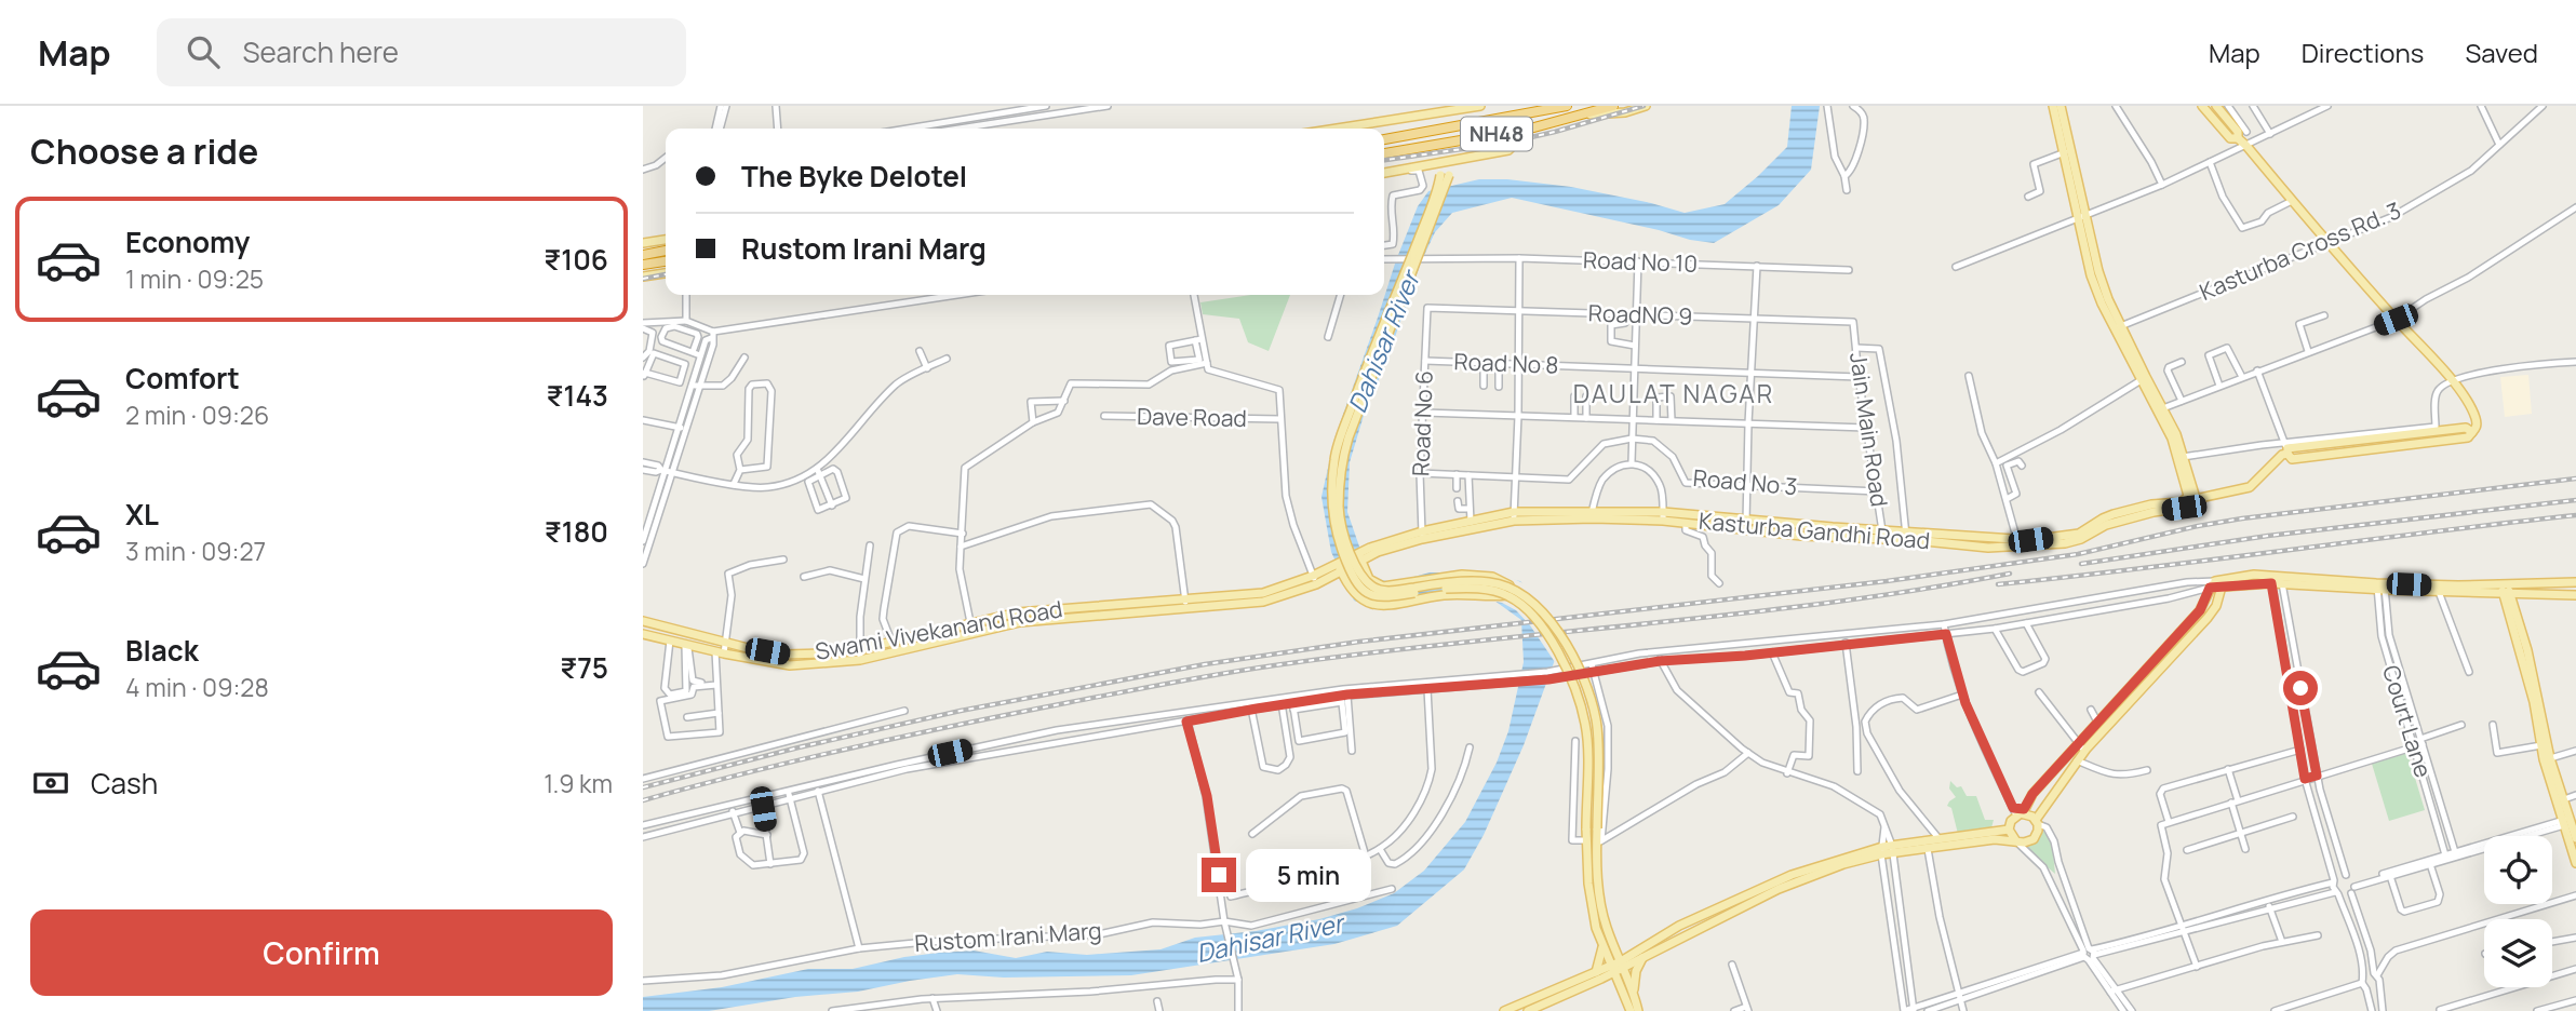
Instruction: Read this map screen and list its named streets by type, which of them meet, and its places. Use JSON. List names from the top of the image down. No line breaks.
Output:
{"streets":{"highway":["NH48"],"main road":["Kasturba Gandhi Road","Swami Vivekanand Road"],"street":["Kasturba Cross Rd. 3","Road No 10","RoadNO 9","Road No 8","Dave Road","Road No 6","Jain Main Road","Road No 3","Court Lane","Rustom Irani Marg"]},"crossings":[["RoadNO 9","Road No 6"],["RoadNO 9","Jain Main Road"],["Road No 8","Road No 6"],["Road No 8","Jain Main Road"],["Road No 6","Kasturba Gandhi Road"],["Jain Main Road","Road No 3"],["Jain Main Road","Kasturba Gandhi Road"],["Kasturba Gandhi Road","Swami Vivekanand Road"]],"districts":["DAULAT NAGAR"],"water":["Dahisar River"],"page":{"header":"Map","search":"Search here","nav":["Map","Directions","Saved"],"heading":"Choose a ride","banner":["The Byke Delotel","Rustom Irani Marg"],"list":[{"name":"Economy","note":"1 min · 09:25","value":"₹106"},{"name":"Comfort","note":"2 min · 09:26","value":"₹143"},{"name":"XL","note":"3 min · 09:27","value":"₹180"},{"name":"Black","note":"4 min · 09:28","value":"₹75"}],"pay":["Cash","1.9 km"],"bubble":"5 min","buttons":"Confirm"}}
